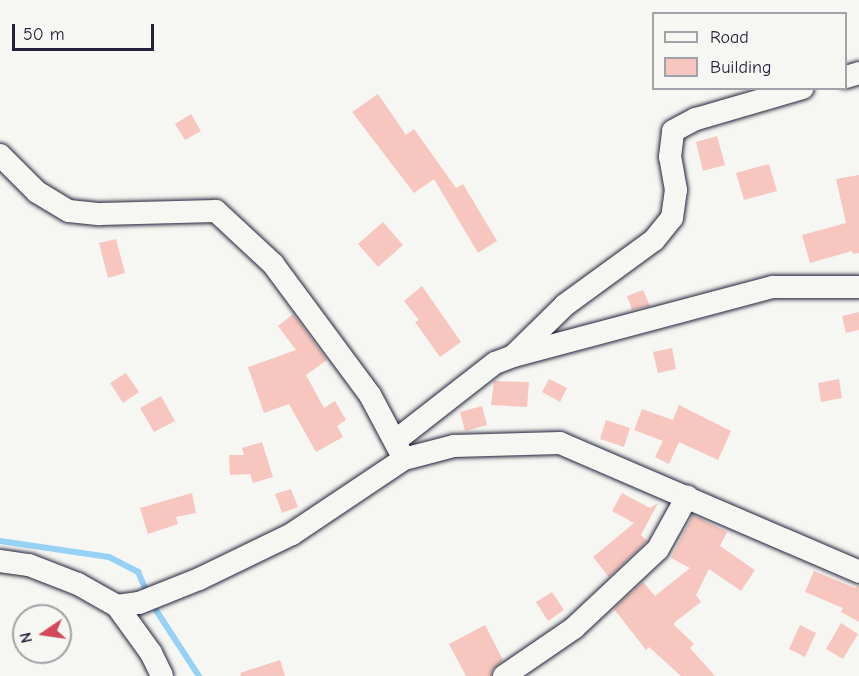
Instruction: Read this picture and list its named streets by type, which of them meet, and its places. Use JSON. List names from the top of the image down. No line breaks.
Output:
{"legend":["Road","Building"],"scale_bar":"50 m","north":"left"}
